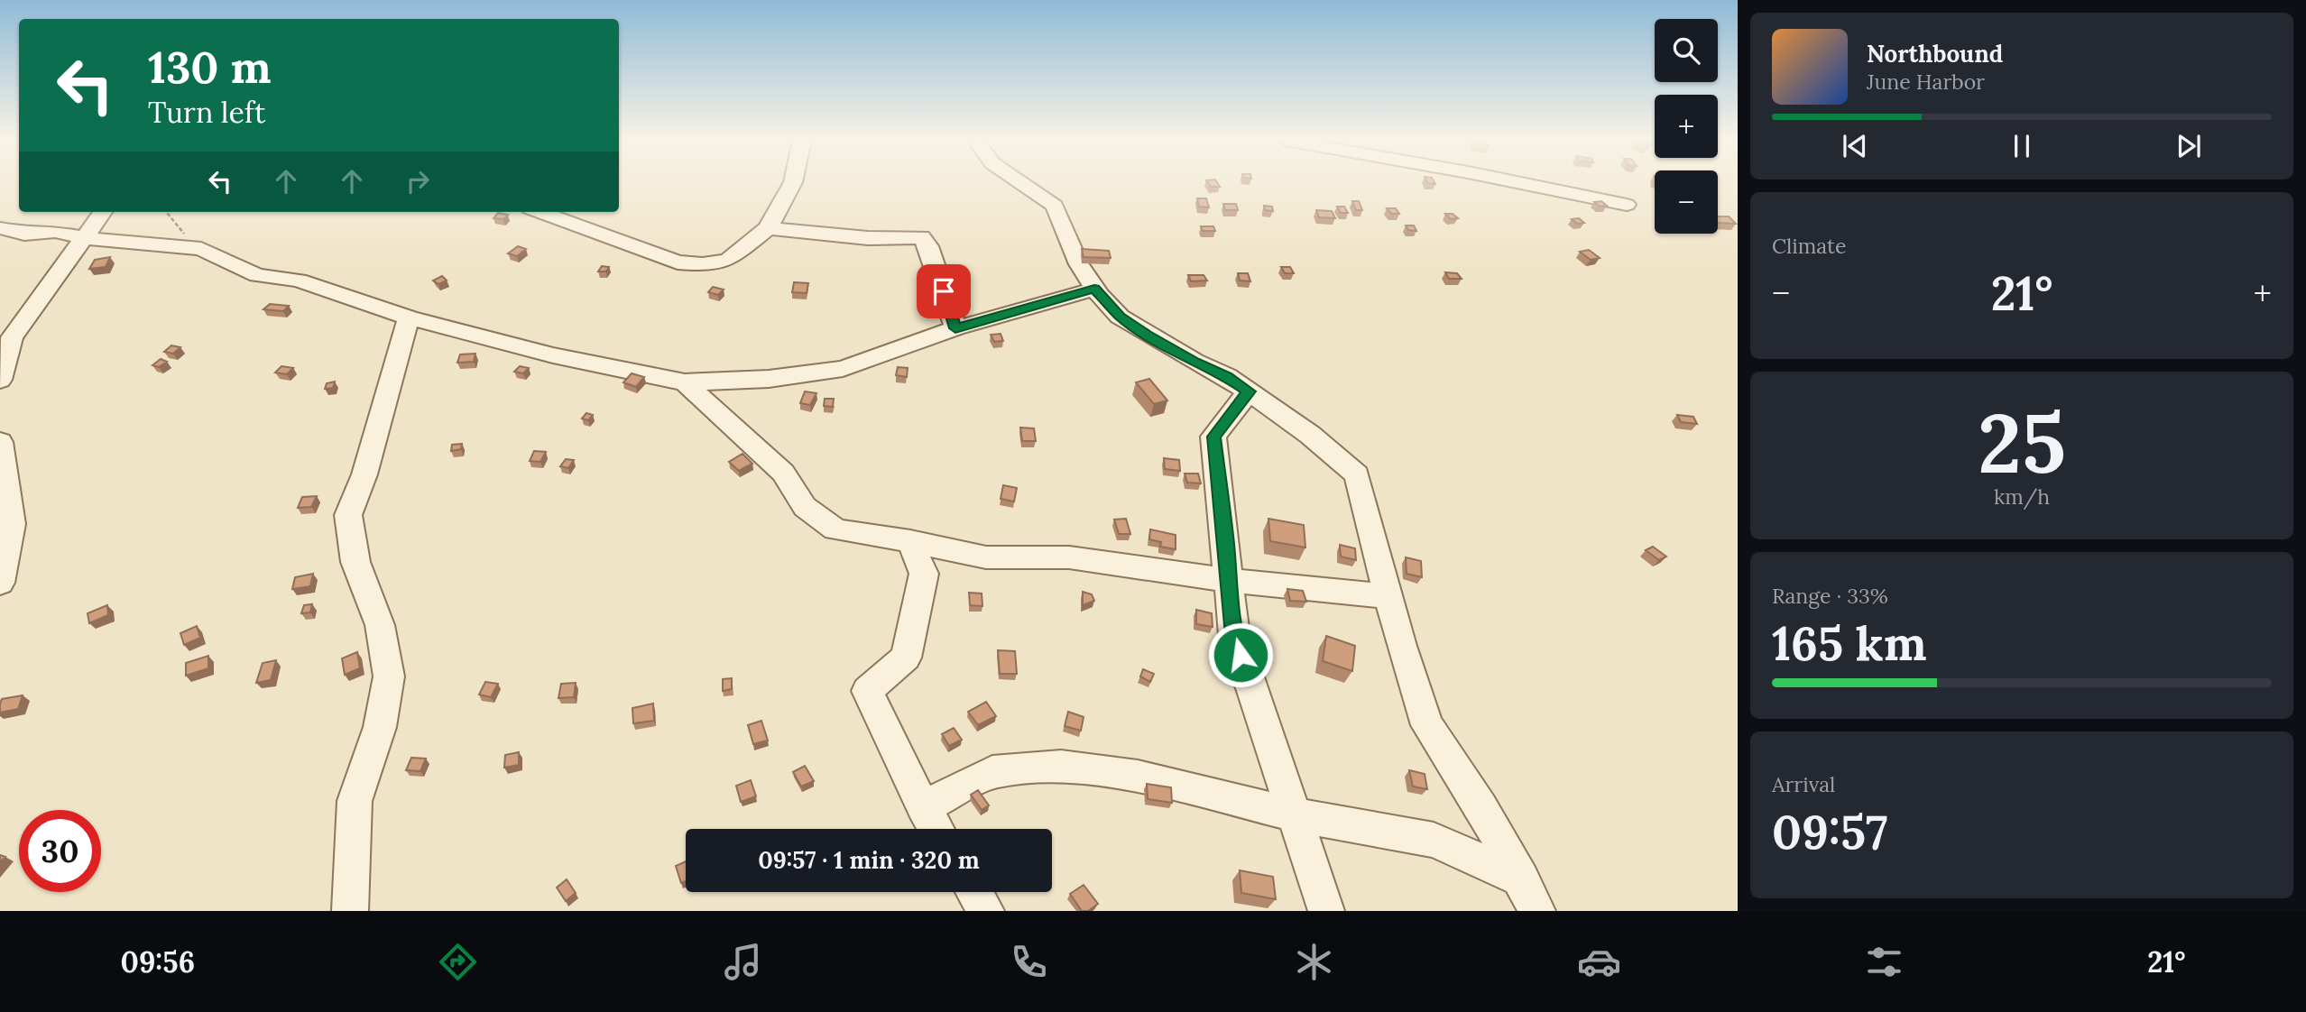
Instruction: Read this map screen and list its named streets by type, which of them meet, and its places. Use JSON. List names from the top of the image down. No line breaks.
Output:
{"page":{"map_buttons":["+","−"],"turn":["130 m","Turn left"],"song":["Northbound","June Harbor"],"tile":["Climate",["25","km/h"],["Range · 33%","165 km"],["Arrival","09:57"]],"heat":["−","21°","+"],"limit":"30","trip":"09:57 · 1 min · 320 m","tabs":["09:56","21°"]}}
